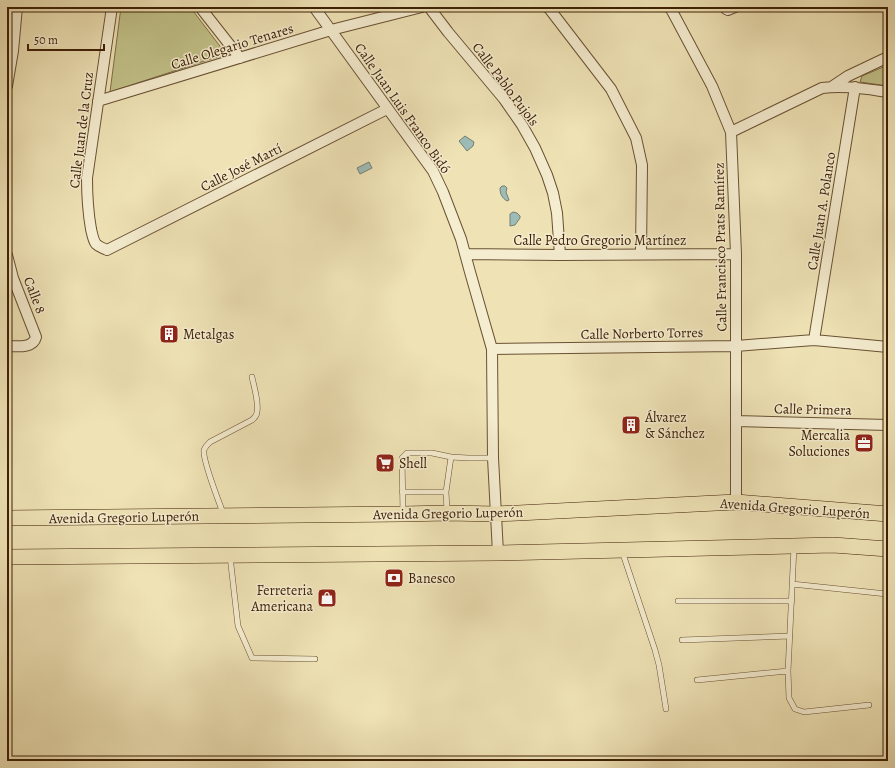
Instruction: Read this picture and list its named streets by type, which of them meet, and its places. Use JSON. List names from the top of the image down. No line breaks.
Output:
{"streets":{"main road":["Avenida Gregorio Luperón"],"street":["Calle Olegario Tenares","Calle Pablo Pujols","Calle Juan Luis Franco Bidó","Calle Juan de la Cruz","Calle José Martí","Calle Juan A. Polanco","Calle Pedro Gregorio Martínez","Calle Francisco Prats Ramírez","Calle 8","Calle Norberto Torres","Calle Primera"]},"crossings":[["Calle Olegario Tenares","Calle Juan Luis Franco Bidó"],["Calle Olegario Tenares","Calle Juan de la Cruz"],["Calle Pablo Pujols","Calle Pedro Gregorio Martínez"],["Calle Juan Luis Franco Bidó","Calle José Martí"],["Calle Juan Luis Franco Bidó","Calle Pedro Gregorio Martínez"],["Calle Juan Luis Franco Bidó","Calle Norberto Torres"],["Calle Juan Luis Franco Bidó","Avenida Gregorio Luperón"],["Calle Juan de la Cruz","Calle José Martí"],["Calle Juan A. Polanco","Calle Norberto Torres"],["Calle Pedro Gregorio Martínez","Calle Francisco Prats Ramírez"],["Calle Francisco Prats Ramírez","Calle Norberto Torres"],["Calle Francisco Prats Ramírez","Calle Primera"],["Calle Francisco Prats Ramírez","Avenida Gregorio Luperón"]],"places":{"building":["Metalgas","Álvarez & Sánchez"],"office":["Mercalia Soluciones"],"supermarket":["Shell"],"bank":["Banesco"],"shop":["Ferreteria Americana"]},"scale_bar":"50 m"}
